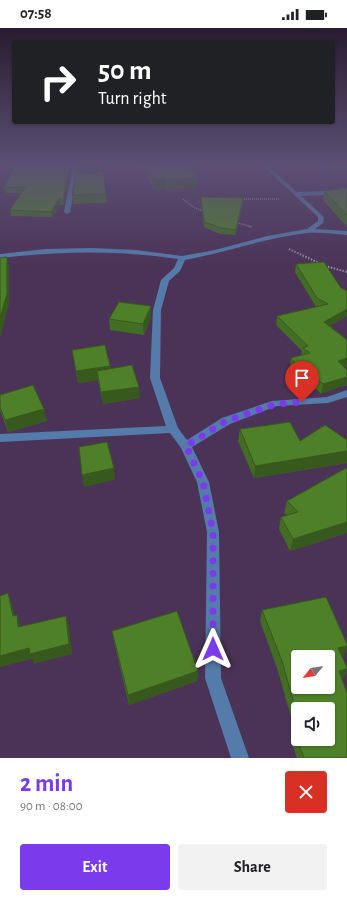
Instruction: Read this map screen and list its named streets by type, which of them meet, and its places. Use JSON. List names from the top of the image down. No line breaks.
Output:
{"north":"bottom left","page":{"status":"07:58","turn":["50 m","Turn right"],"heading":["2 min","90 m · 08:00"],"buttons":["Exit","Share"]}}
